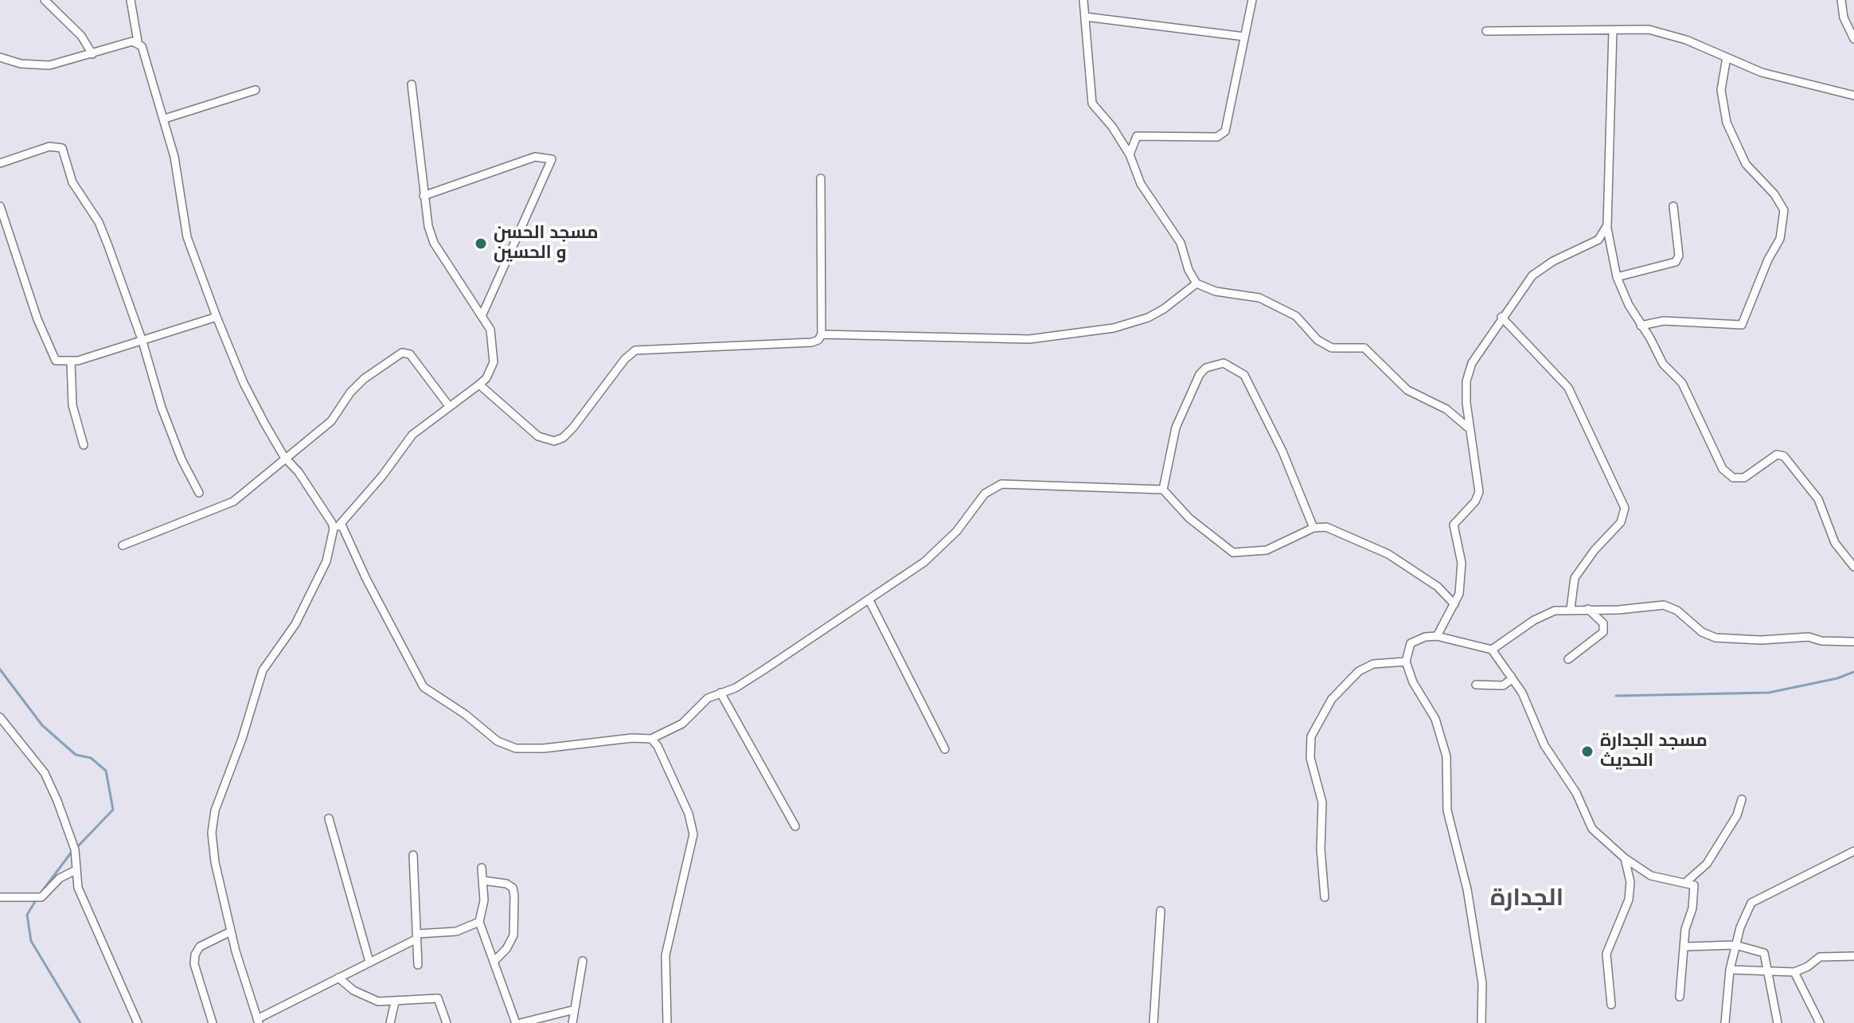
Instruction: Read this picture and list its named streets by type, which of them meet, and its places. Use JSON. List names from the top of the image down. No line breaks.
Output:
{"districts":["الجدارة"],"places":["مسجد الحسن و الحسين","مسجد الجدارة الحديث"]}
